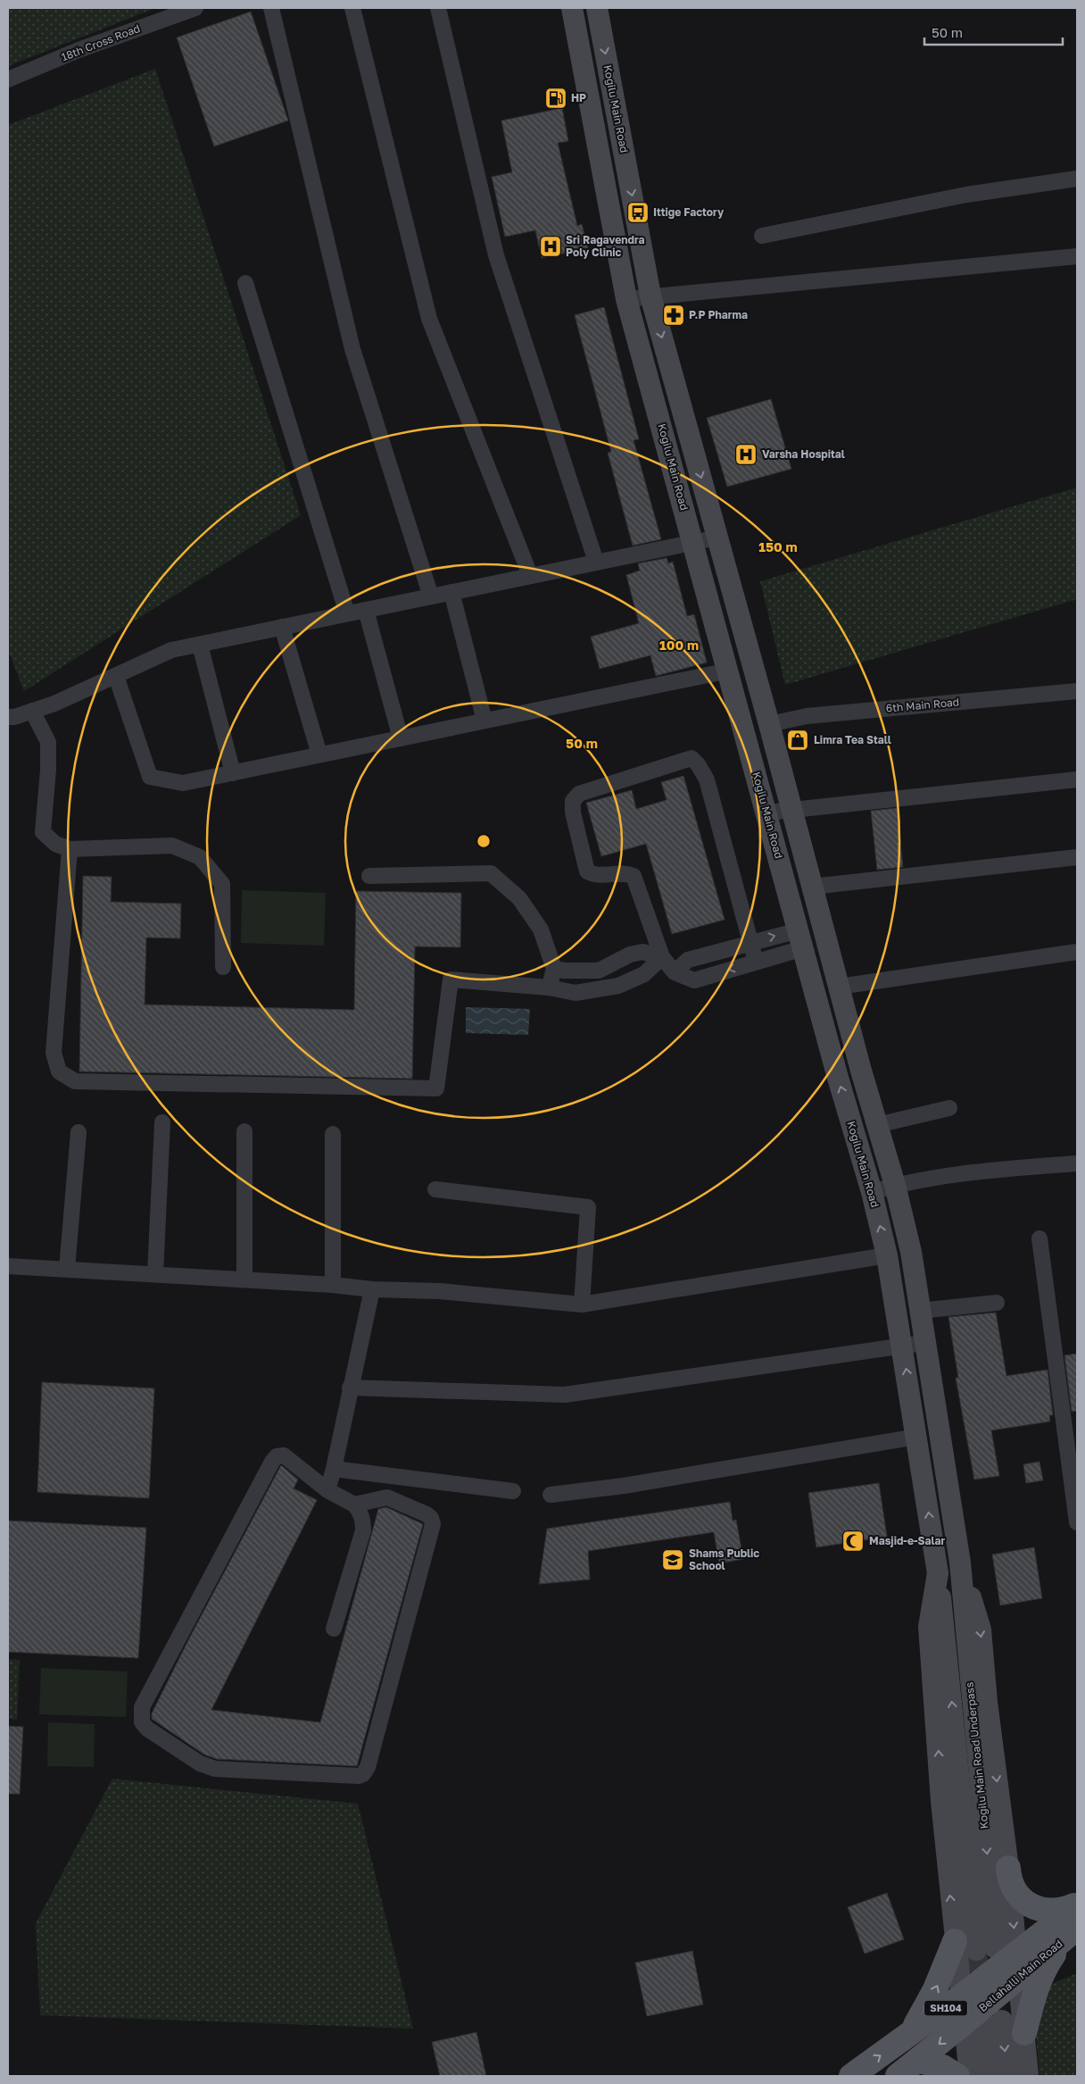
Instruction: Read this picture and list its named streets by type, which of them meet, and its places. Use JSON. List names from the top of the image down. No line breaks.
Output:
{"streets":{"main road":["Kogilu Main Road","Kogilu Main Road Underpass","Bellahalli Main Road","SH104"],"street":["18th Cross Road","6th Main Road"]},"crossings":[["Kogilu Main Road","6th Main Road"],["Kogilu Main Road","Kogilu Main Road Underpass"],["Kogilu Main Road","Bellahalli Main Road"],["Kogilu Main Road","SH104"],["Kogilu Main Road Underpass","Bellahalli Main Road"],["Kogilu Main Road Underpass","SH104"],["Bellahalli Main Road","SH104"]],"places":{"fuel station":["HP"],"bus stop":["Ittige Factory"],"hospital":["Sri Ragavendra Poly Clinic","Varsha Hospital"],"pharmacy":["P.P Pharma"],"shop":["Limra Tea Stall"],"mosque":["Masjid-e-Salar"],"school or university":["Shams Public School"]},"scale_bar":"50 m","rings":["150 m","100 m","50 m"]}
